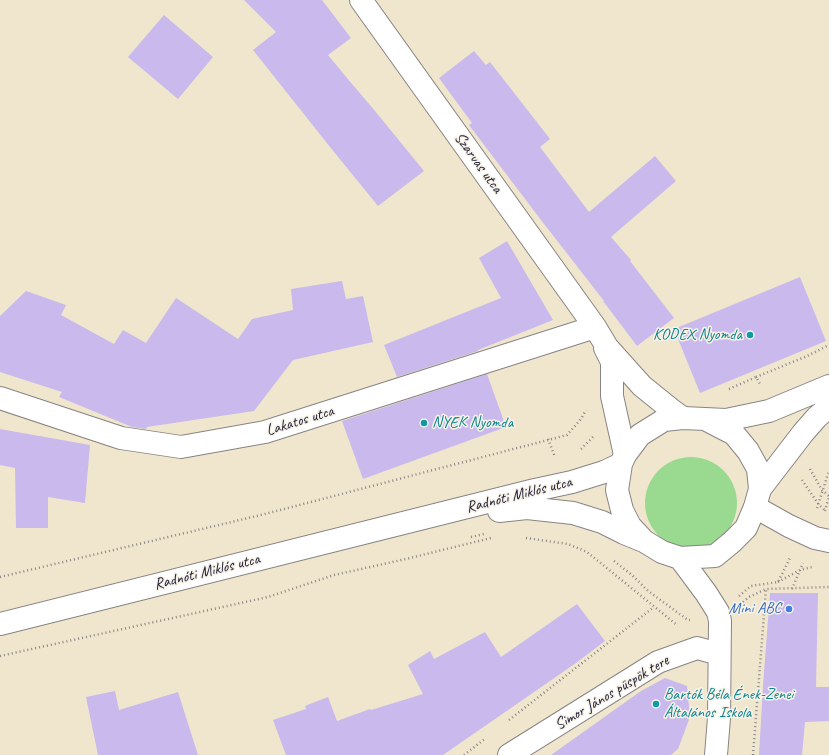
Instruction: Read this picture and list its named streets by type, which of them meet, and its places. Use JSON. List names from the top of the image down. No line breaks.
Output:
{"streets":{"street":["Szarvas utca","Lakatos utca","Radnóti Miklós utca","Simor János püspök tere"]},"crossings":[["Szarvas utca","Lakatos utca"],["Szarvas utca","Radnóti Miklós utca"]],"places":["KODEX Nyomda","NYEK Nyomda","Mini ABC","Bartók Béla Ének-Zenei Általános Iskola"]}
